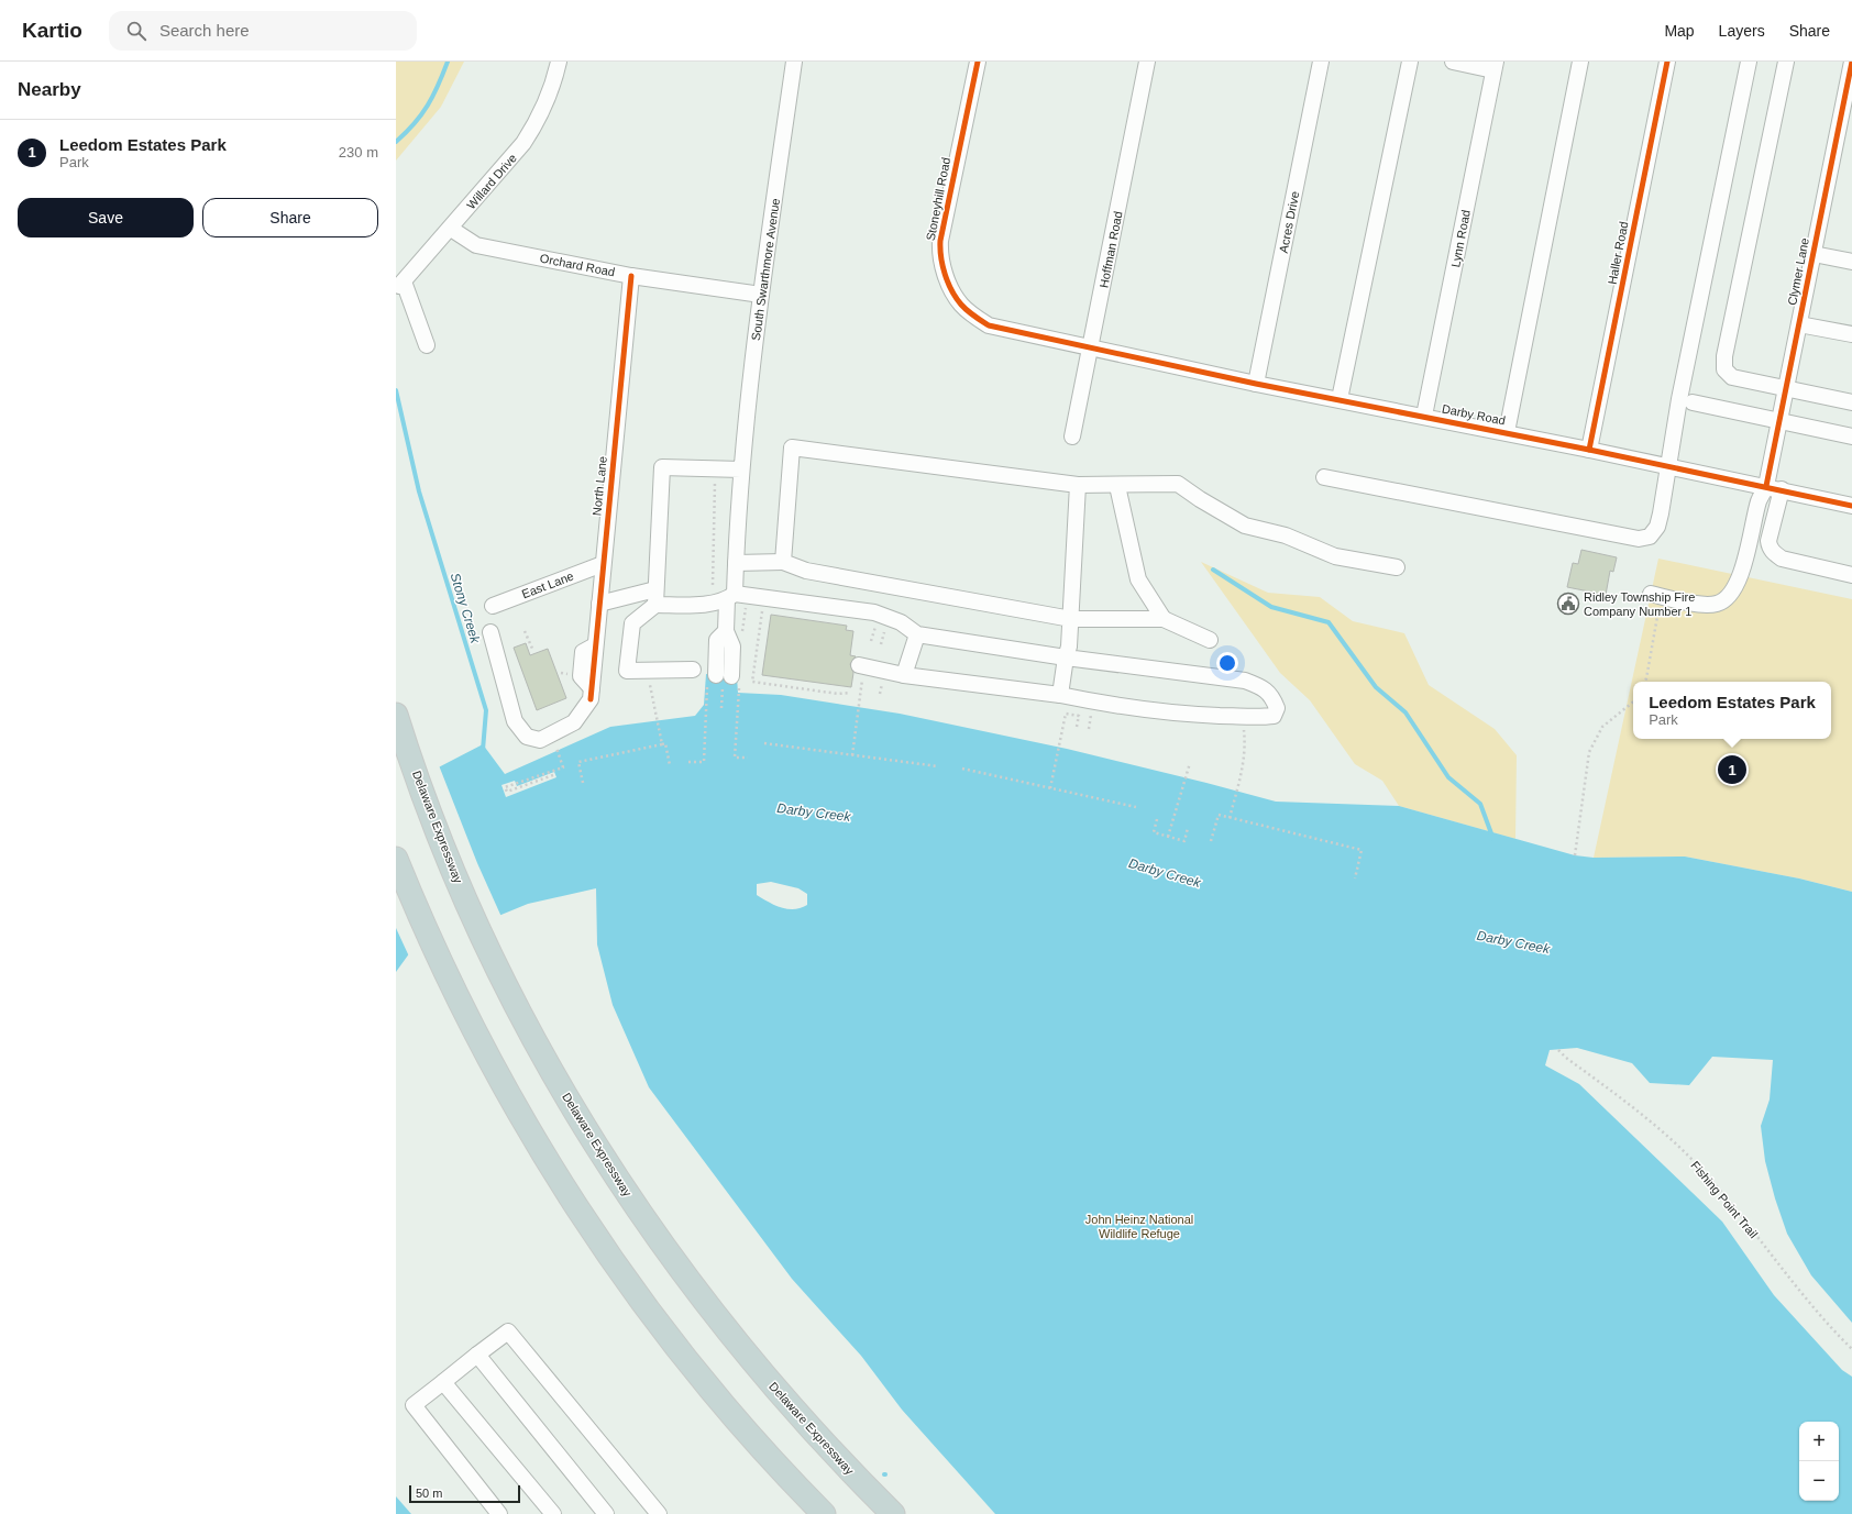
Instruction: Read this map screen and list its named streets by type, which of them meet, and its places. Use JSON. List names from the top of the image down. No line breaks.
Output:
{"streets":{"highway":["Delaware Expressway"],"street":["Willard Drive","Stoneyhill Road","Acres Drive","Lynn Road","Hoffman Road","Haller Road","Orchard Road","South Swarthmore Avenue","Clymer Lane","Darby Road","North Lane","East Lane"],"path":["Fishing Point Trail"]},"crossings":[["Willard Drive","Orchard Road"],["Stoneyhill Road","Hoffman Road"],["Stoneyhill Road","Darby Road"],["Acres Drive","Darby Road"],["Lynn Road","Darby Road"],["Hoffman Road","Darby Road"],["Haller Road","Darby Road"],["Orchard Road","South Swarthmore Avenue"],["Orchard Road","North Lane"],["Clymer Lane","Darby Road"],["North Lane","East Lane"]],"water":["Stony Creek","Darby Creek"],"parks":["John Heinz National Wildlife Refuge"],"places":{"public building":["Ridley Township Fire Company Number 1"]},"scale_bar":"50 m","page":{"header":"Kartio","search":"Search here","nav":["Map","Layers","Share"],"heading":"Nearby","list":[{"mark":"1","name":"Leedom Estates Park","note":"Park","value":"230 m"}],"buttons":["Save","Share"],"popup":["Leedom Estates Park","Park"],"pins":"1","map_buttons":["+","−"],"scale":"50 m"}}
